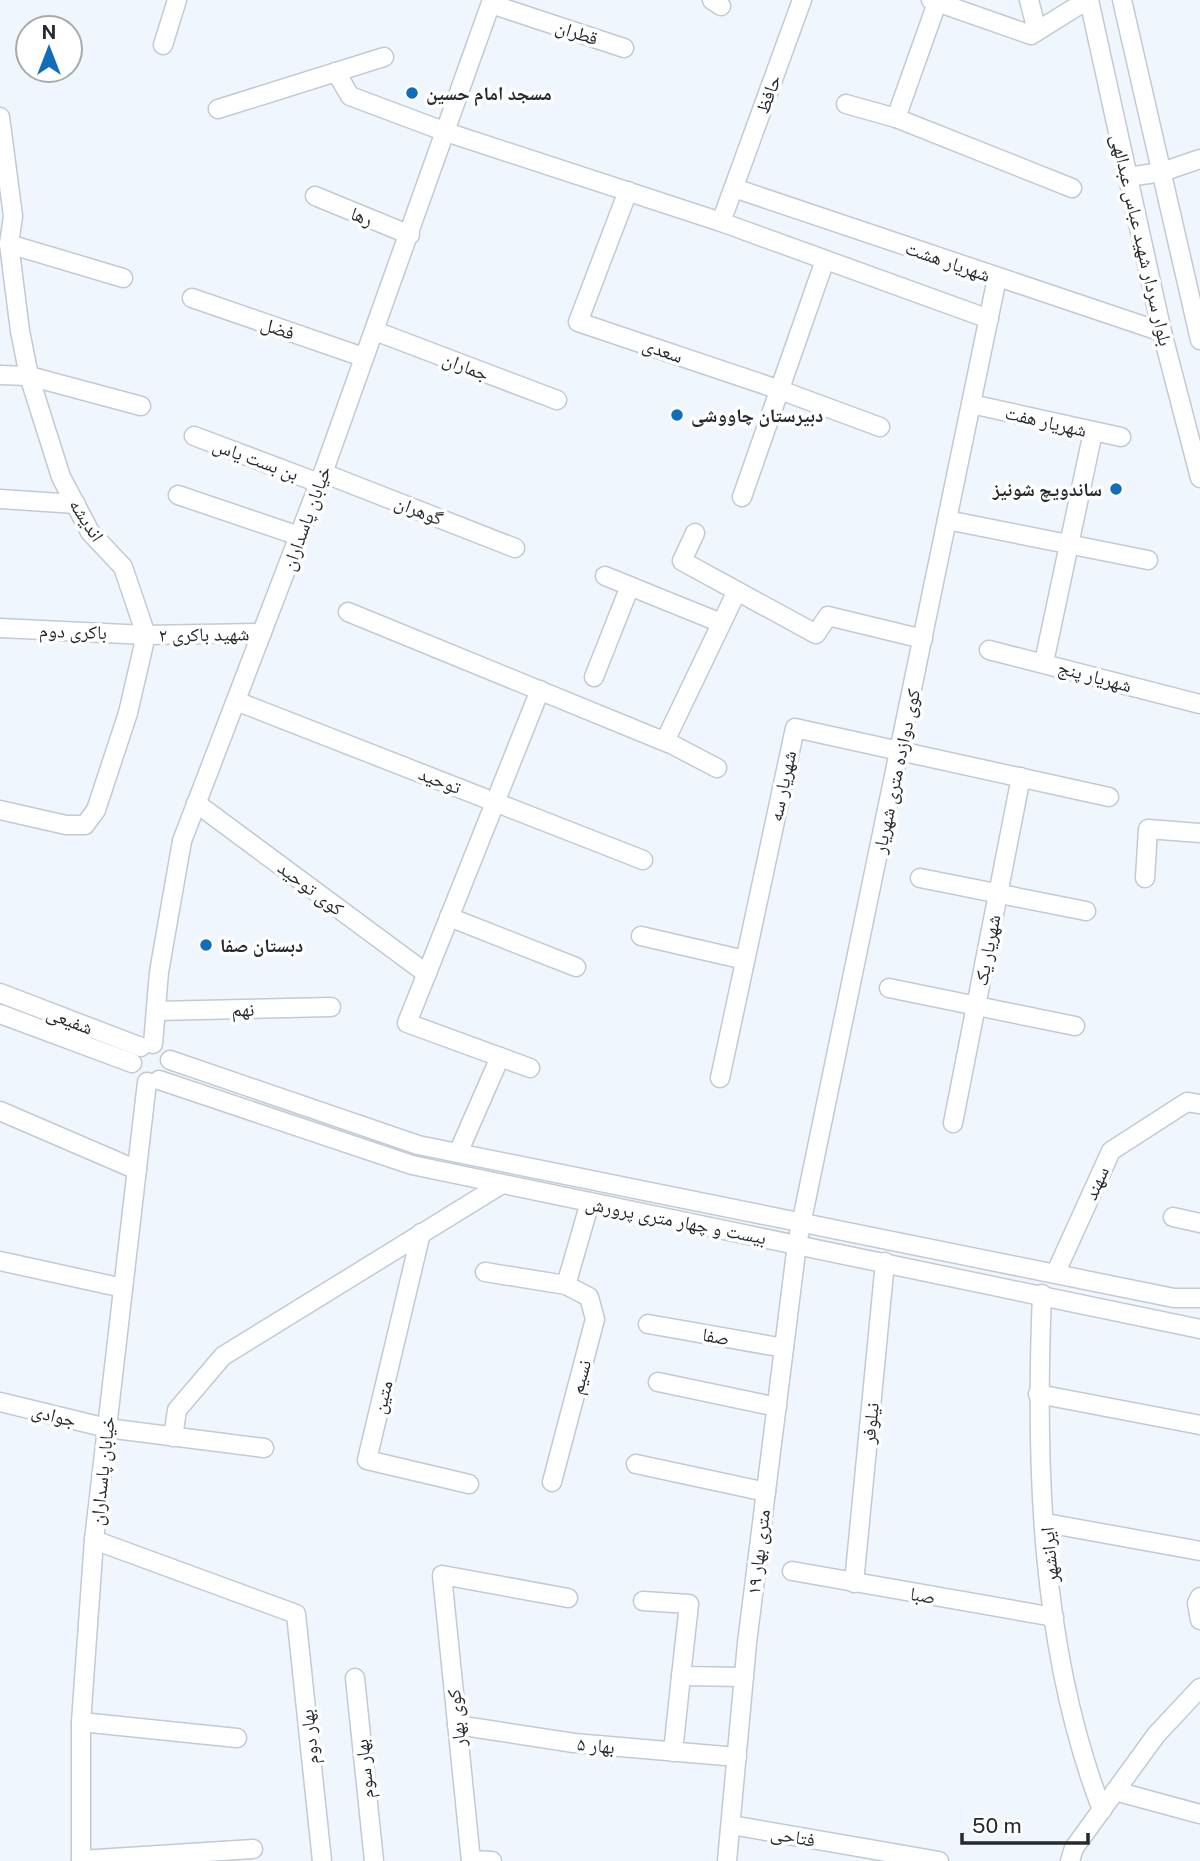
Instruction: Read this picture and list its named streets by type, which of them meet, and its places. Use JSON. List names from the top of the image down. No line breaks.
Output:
{"streets":{"street":["قطران","حافظ","رها","بلوار سردار شهید عباس عبدالهی","شهریار هشت","فضل","سعدی","جماران","شهریار هفت","بن بست یاس","گوهران","خیابان پاسداران","اندیشه","باکری دوم","شهید باکری ۲","شهریار پنج","کوی دوازده متری شهریار","توحید","شهریار سه","کوی توحید","شهریار یک","نهم","شفیعی","سهند","بیست و چهار متری پرورش","صفا","نسیم","متین","جوادی","نیلوفر","۱۹ متری بهار","ایرانشهر","صبا","کوی بهار","بهار دوم","بهار ۵","بهار سوم","فتاحی"]},"crossings":[["قطران","خیابان پاسداران"],["حافظ","شهریار هشت"],["رها","خیابان پاسداران"],["بلوار سردار شهید عباس عبدالهی","شهریار هشت"],["شهریار هشت","کوی دوازده متری شهریار"],["فضل","خیابان پاسداران"],["جماران","خیابان پاسداران"],["شهریار هفت","کوی دوازده متری شهریار"],["بن بست یاس","گوهران"],["بن بست یاس","خیابان پاسداران"],["گوهران","خیابان پاسداران"],["خیابان پاسداران","شهید باکری ۲"],["خیابان پاسداران","توحید"],["خیابان پاسداران","کوی توحید"],["خیابان پاسداران","نهم"],["خیابان پاسداران","شفیعی"],["خیابان پاسداران","بیست و چهار متری پرورش"],["خیابان پاسداران","جوادی"],["خیابان پاسداران","بهار دوم"],["اندیشه","باکری دوم"],["اندیشه","شهید باکری ۲"],["باکری دوم","شهید باکری ۲"],["کوی دوازده متری شهریار","شهریار سه"],["کوی دوازده متری شهریار","بیست و چهار متری پرورش"],["کوی دوازده متری شهریار","۱۹ متری بهار"],["شهریار سه","شهریار یک"],["شفیعی","بیست و چهار متری پرورش"],["سهند","بیست و چهار متری پرورش"],["بیست و چهار متری پرورش","نیلوفر"],["بیست و چهار متری پرورش","۱۹ متری بهار"],["بیست و چهار متری پرورش","ایرانشهر"],["صفا","۱۹ متری بهار"],["نیلوفر","صبا"],["۱۹ متری بهار","بهار ۵"],["۱۹ متری بهار","فتاحی"],["ایرانشهر","صبا"],["کوی بهار","بهار ۵"]],"places":["مسجد امام حسین","دبیرستان چاووشی","ساندویچ شونیز","دبستان صفا"],"scale_bar":"50 m","north":"top"}
